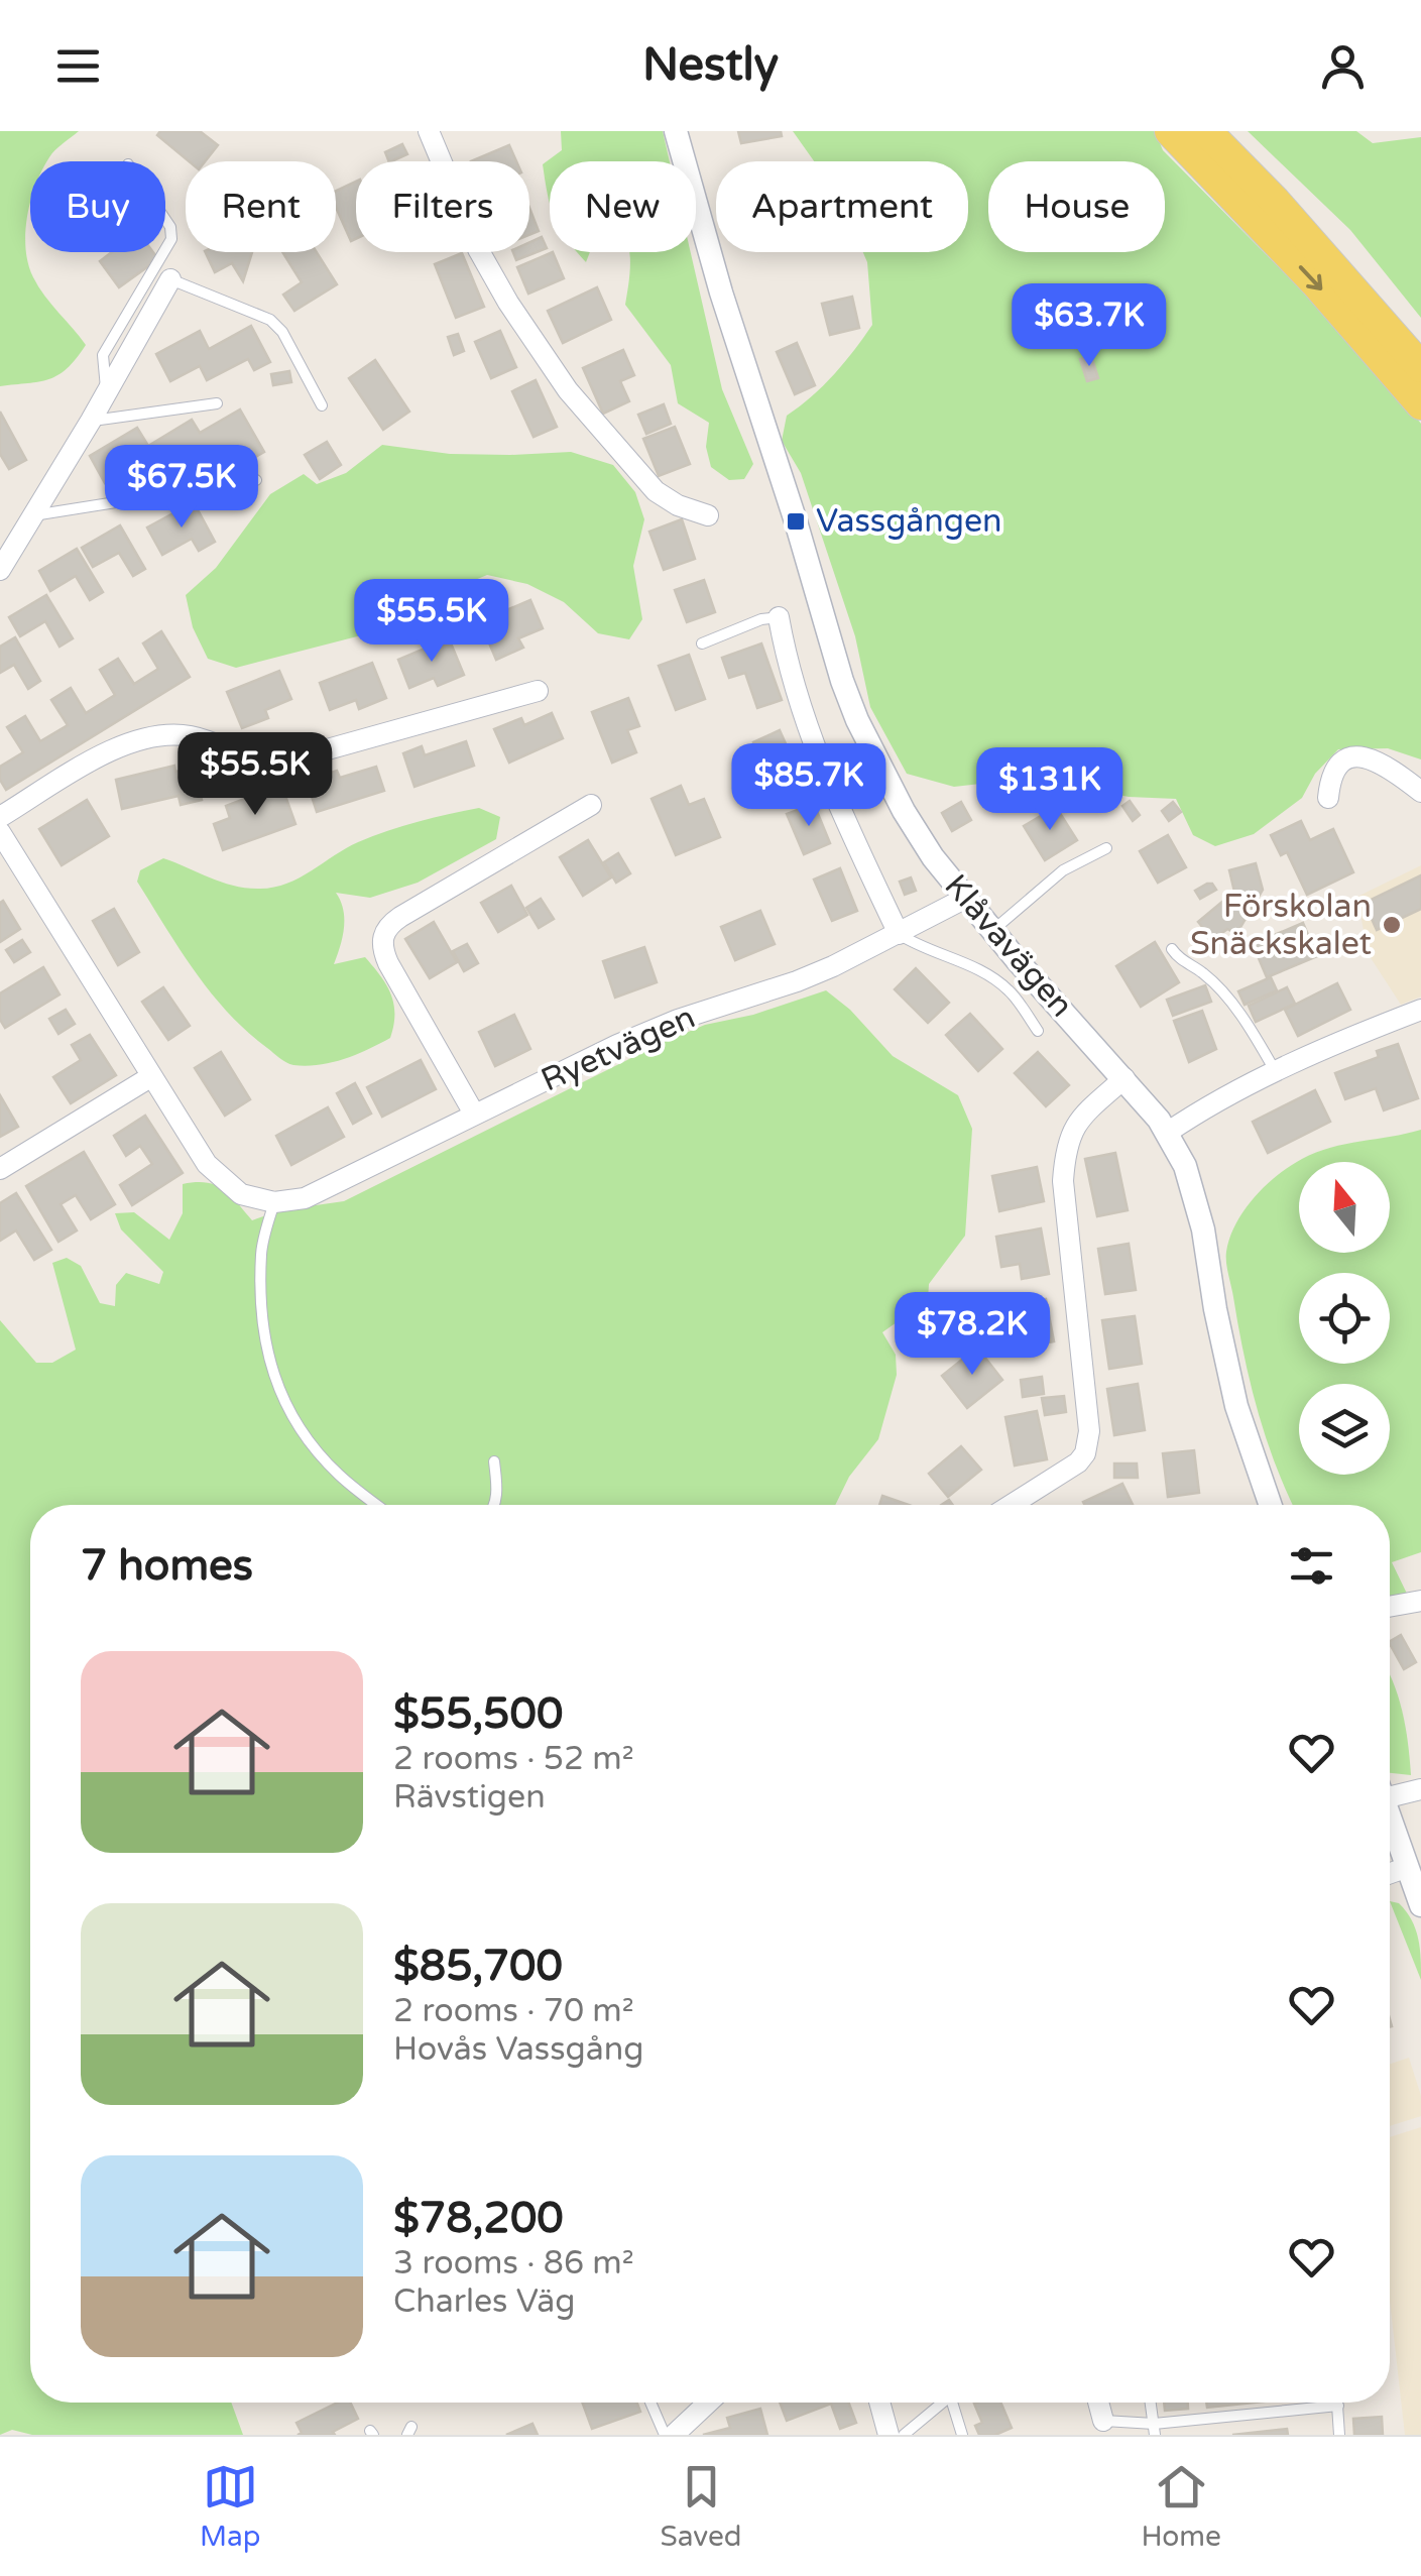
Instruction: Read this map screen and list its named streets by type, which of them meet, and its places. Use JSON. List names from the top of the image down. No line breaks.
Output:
{"streets":{"street":["Klåvavägen","Ryetvägen"]},"crossings":[["Klåvavägen","Ryetvägen"]],"places":{"transit":["Vassgången"],"other":["Förskolan Snäckskalet"]},"north":"top","page":{"header":"Nestly","chip":["Buy","Rent","Filters","New","Apartment","House"],"price":["$63.7K","$67.5K","$55.5K","$55.5K","$85.7K","$131K","$78.2K"],"heading":"7 homes","list":[{"name":"$55,500","note":"2 rooms · 52 m² · Rävstigen"},{"name":"$85,700","note":"2 rooms · 70 m² · Hovås Vassgång"},{"name":"$78,200","note":"3 rooms · 86 m² · Charles Väg"}],"tabs":["Map","Saved","Home"]}}
